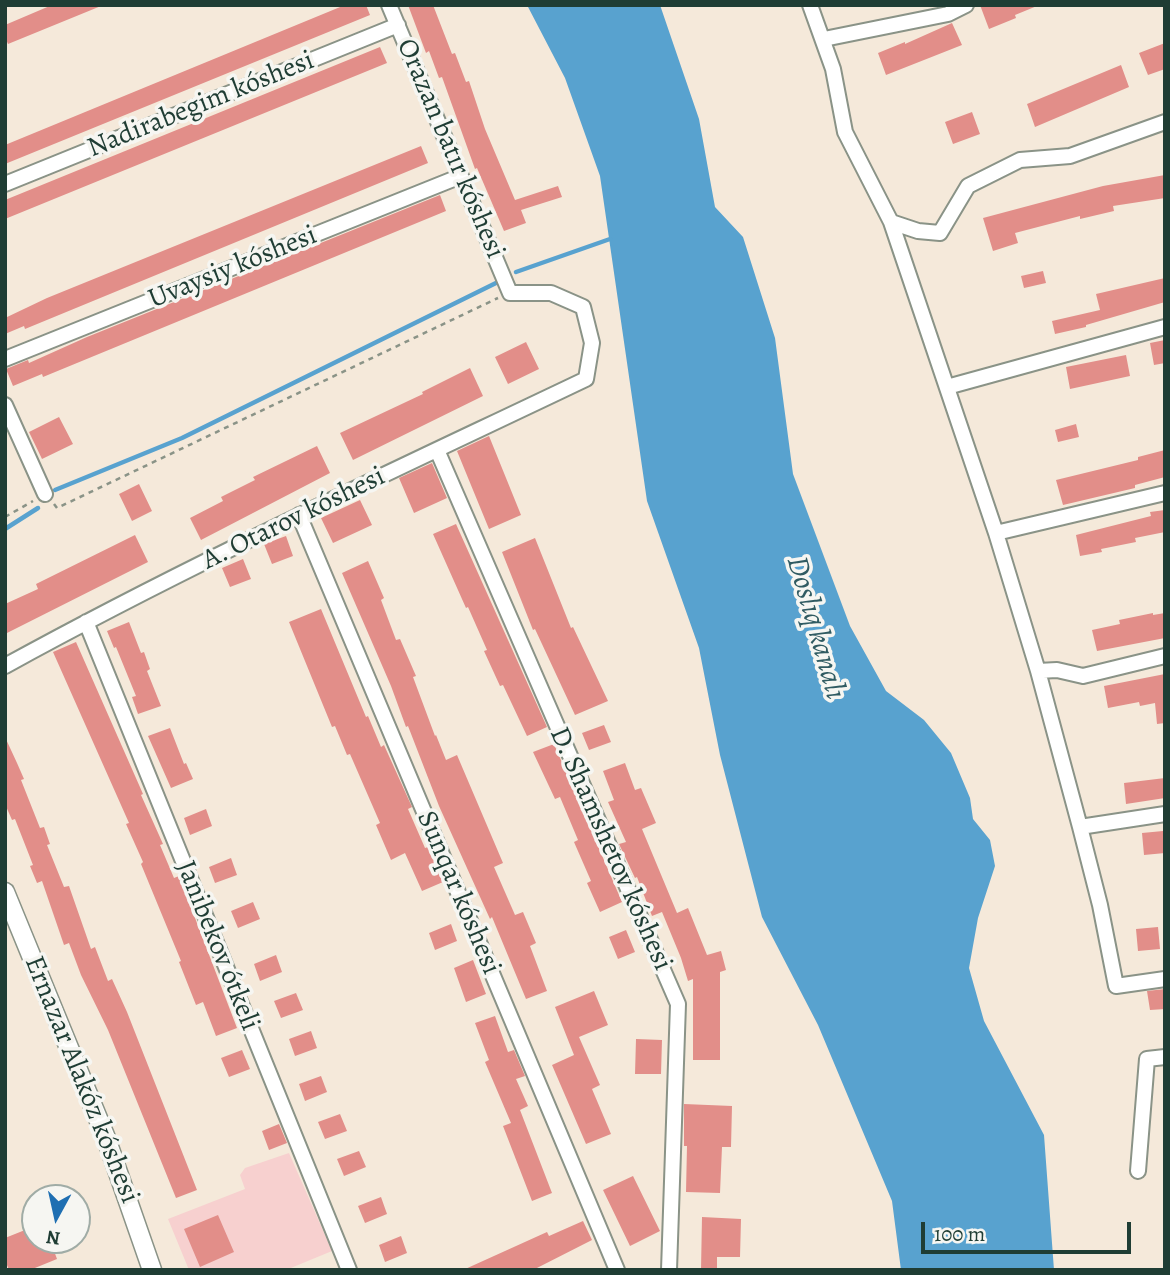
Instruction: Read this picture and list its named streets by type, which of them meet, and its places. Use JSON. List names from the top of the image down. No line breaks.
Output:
{"streets":{"main road":["Ernazar Alakóz kóshesi"],"street":["Nadirabegim kóshesi","Orazan batır kóshesi","Uvaysiy kóshesi","A. Otarov kóshesi","D. Shamshetov kóshesi","Sunqar kóshesi","Janibekov ótkeli"]},"crossings":[["Nadirabegim kóshesi","Orazan batır kóshesi"],["Orazan batır kóshesi","Uvaysiy kóshesi"],["Orazan batır kóshesi","A. Otarov kóshesi"],["A. Otarov kóshesi","D. Shamshetov kóshesi"],["A. Otarov kóshesi","Sunqar kóshesi"],["A. Otarov kóshesi","Janibekov ótkeli"]],"water":["Doslıq kanalı"],"scale_bar":"100 m","north":"bottom"}
